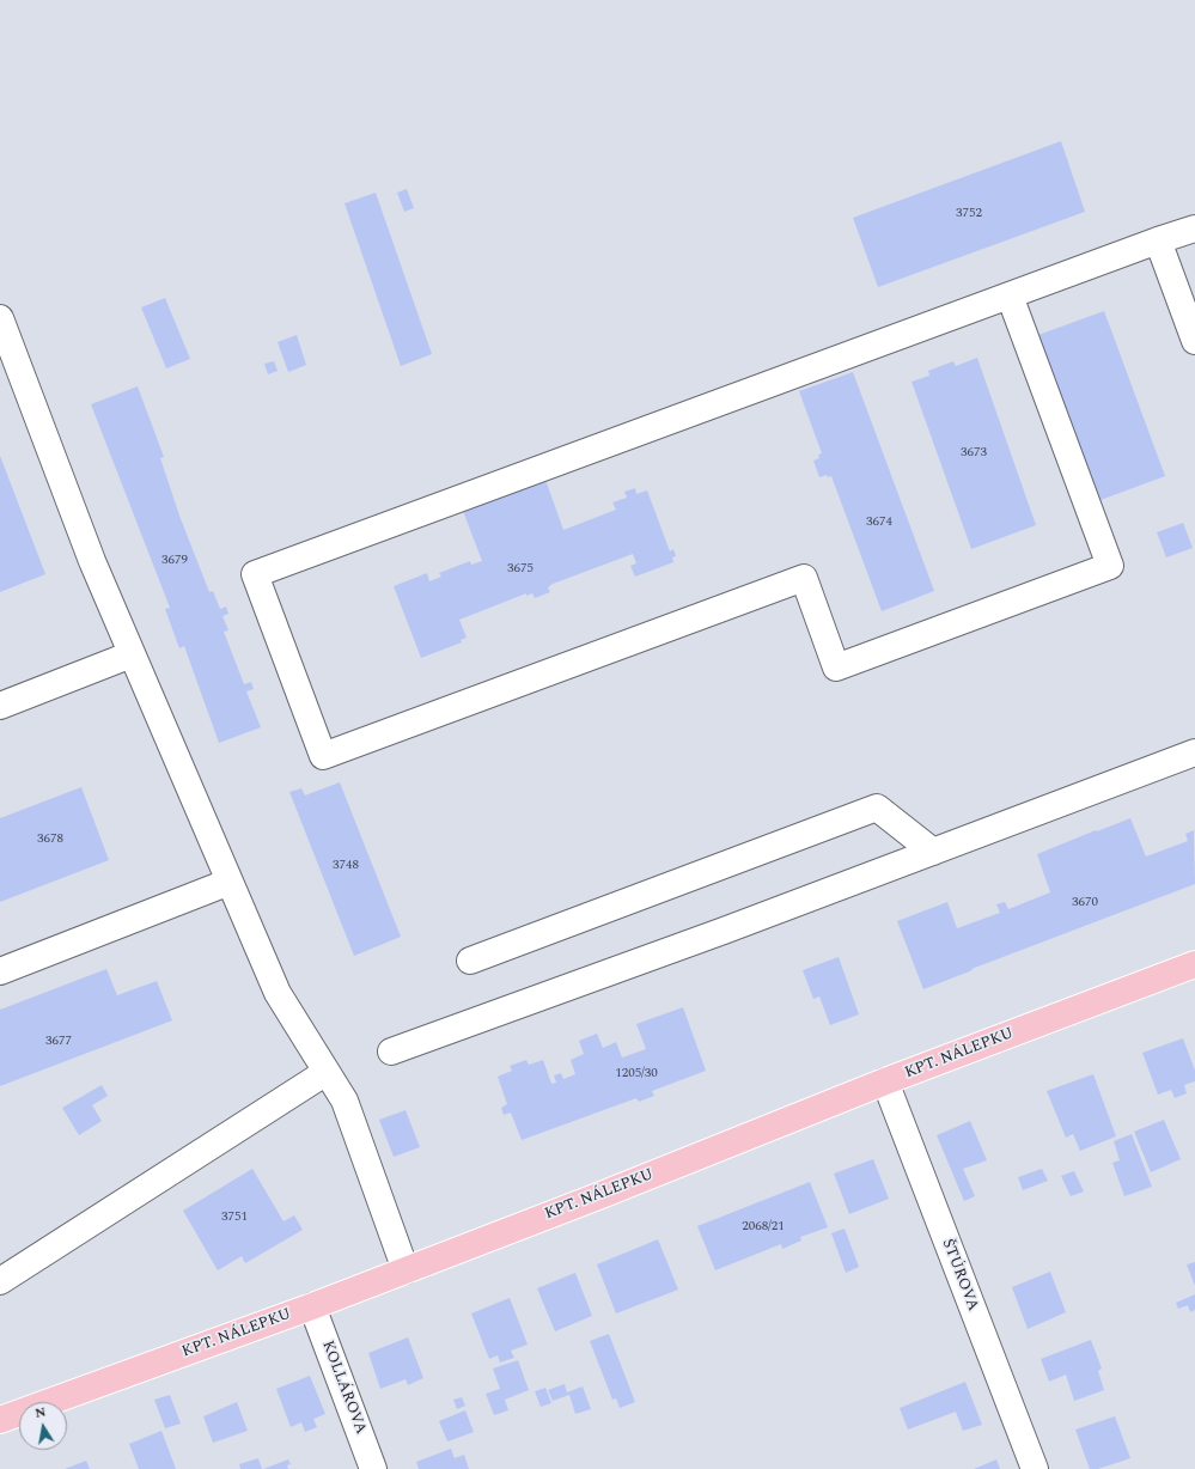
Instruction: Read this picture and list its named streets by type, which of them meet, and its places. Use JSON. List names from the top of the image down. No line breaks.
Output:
{"streets":{"main road":["KPT. NÁLEPKU"],"street":["ŠTÚROVA","KOLLÁROVA"]},"crossings":[["KPT. NÁLEPKU","ŠTÚROVA"],["KPT. NÁLEPKU","KOLLÁROVA"]],"house_numbers":["3752","3673","3674","3679","3675","3678","3748","3670","3677","1205/30","3751","2068/21"],"north":"top"}
